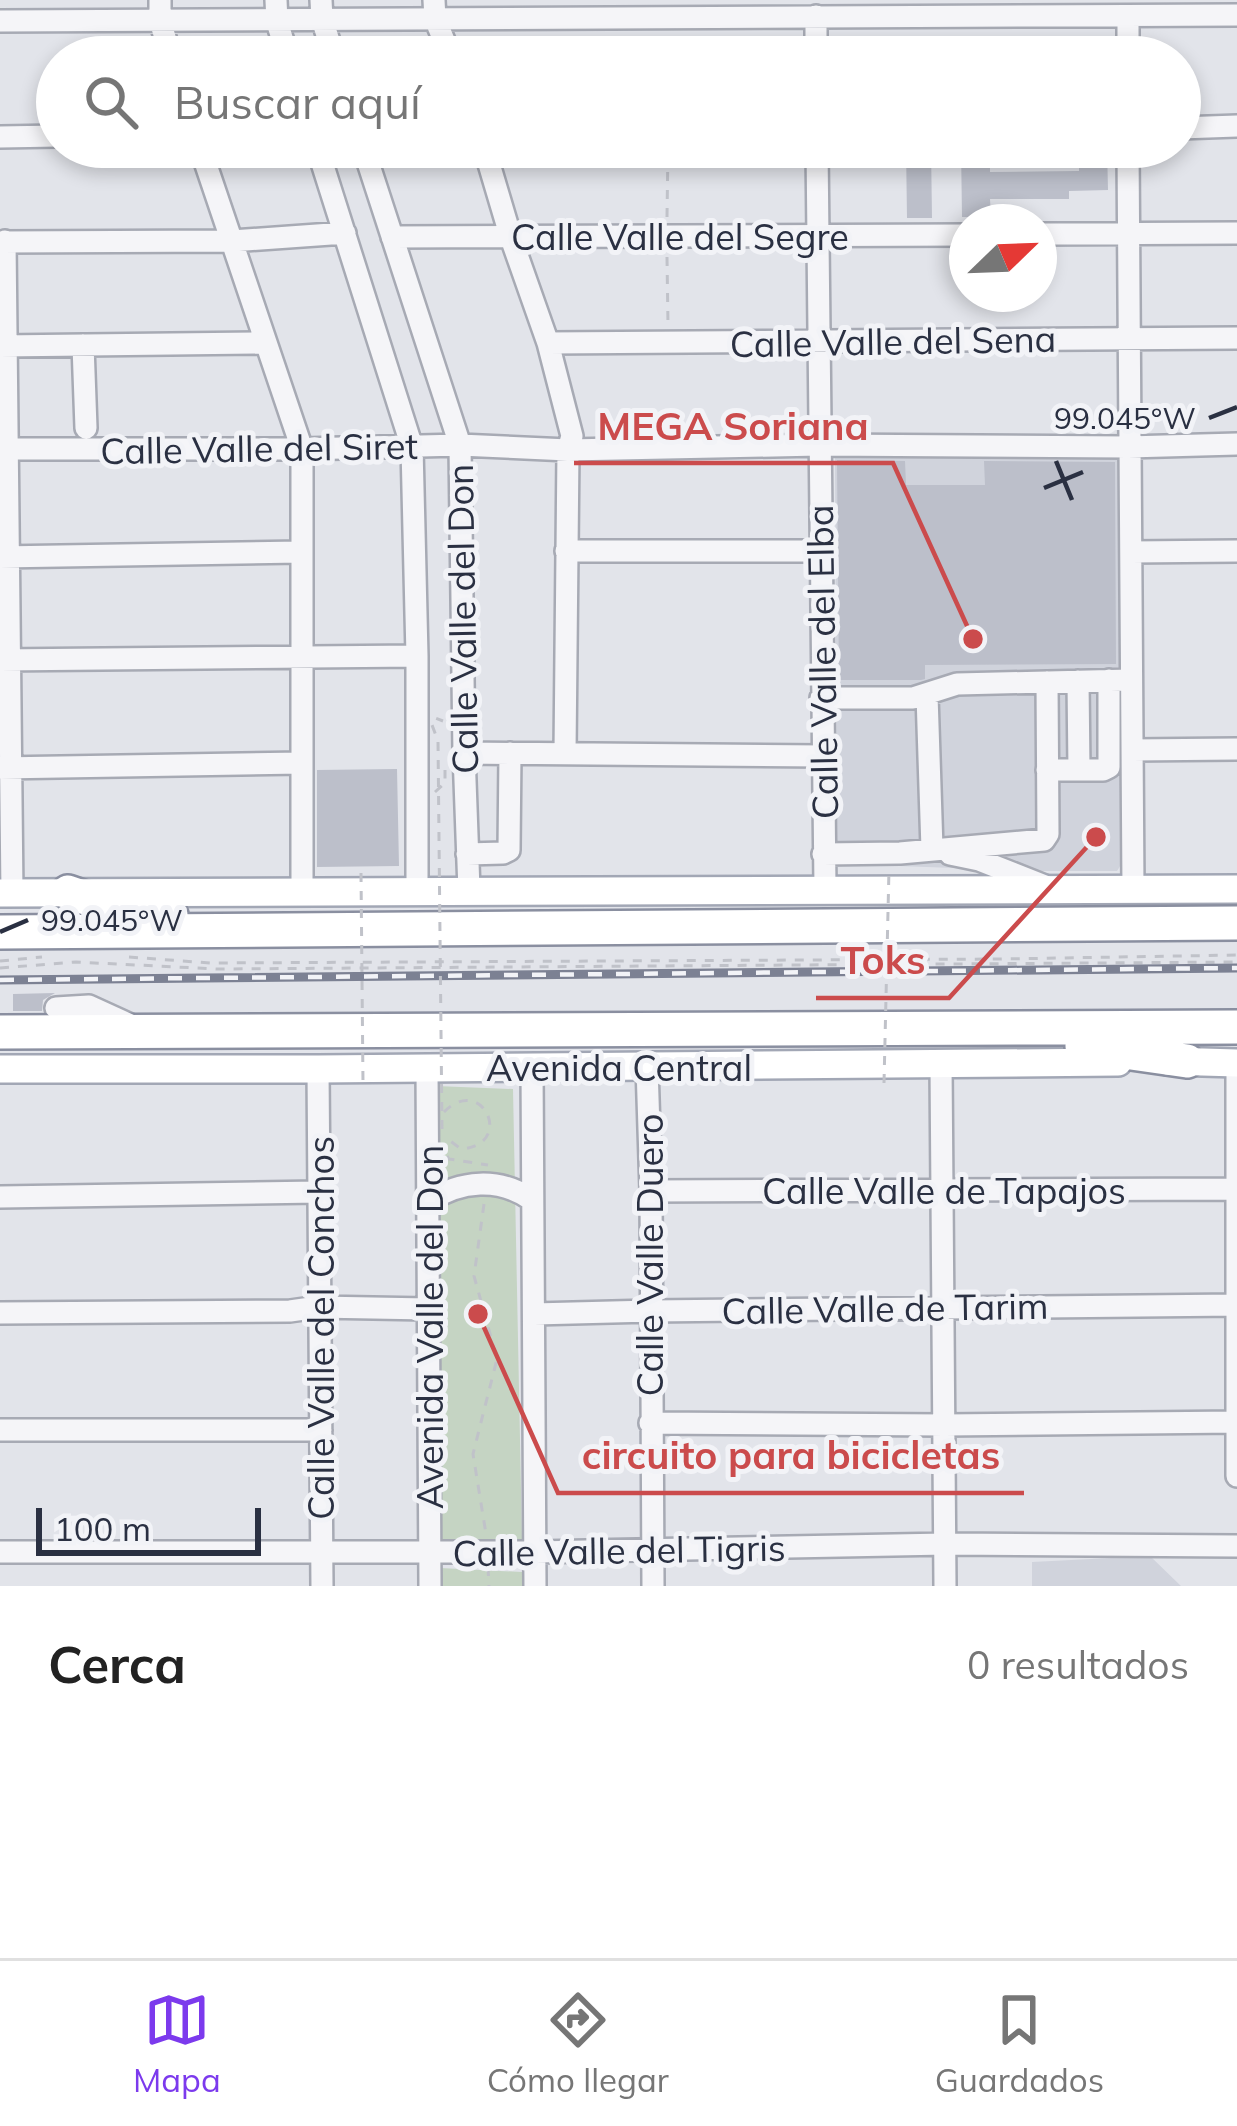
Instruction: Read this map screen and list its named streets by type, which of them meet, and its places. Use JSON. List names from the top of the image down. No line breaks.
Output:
{"streets":{"highway":["Avenida Central"],"street":["Calle Valle del Segre","Calle Valle del Sena","Calle Valle del Siret","Calle Valle del Don","Calle Valle del Elba","Calle Valle de Tapajos","Calle Valle Duero","Calle Valle de Tarim","Avenida Valle del Don","Calle Valle del Conchos","Calle Valle del Tigris"]},"crossings":[["Calle Valle del Segre","Calle Valle del Don"],["Calle Valle del Segre","Calle Valle del Elba"],["Calle Valle del Sena","Calle Valle del Elba"],["Calle Valle del Siret","Calle Valle del Don"],["Calle Valle del Siret","Calle Valle del Elba"],["Avenida Central","Calle Valle Duero"],["Avenida Central","Avenida Valle del Don"],["Avenida Central","Calle Valle del Conchos"],["Calle Valle de Tapajos","Calle Valle Duero"],["Calle Valle Duero","Calle Valle de Tarim"],["Calle Valle Duero","Calle Valle del Tigris"],["Avenida Valle del Don","Calle Valle del Tigris"],["Calle Valle del Conchos","Calle Valle del Tigris"]],"places":["MEGA Soriana","Toks","circuito para bicicletas"],"scale_bar":"100 m","north":"top right","page":{"search":"Buscar aquí","scale":"100 m","heading":["Cerca","0 resultados"],"nav":["Mapa","Cómo llegar","Guardados"]},"coordinates":["99.045°W"]}
